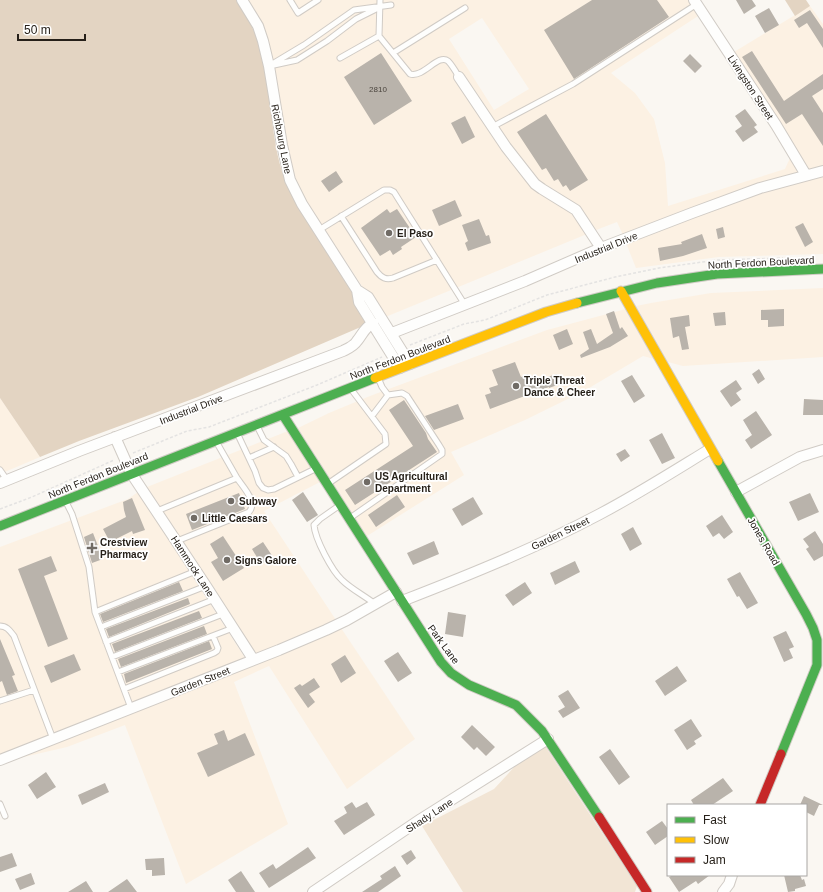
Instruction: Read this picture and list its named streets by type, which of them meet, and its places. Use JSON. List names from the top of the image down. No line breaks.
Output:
{"streets":{"street":["Livingston Street","Richbourg Lane","Industrial Drive","North Ferdon Boulevard","Garden Street","Jones Road","Hammock Lane","Park Lane","Shady Lane"]},"crossings":[["Livingston Street","Industrial Drive"],["Richbourg Lane","Industrial Drive"],["Richbourg Lane","North Ferdon Boulevard"],["Industrial Drive","Hammock Lane"],["North Ferdon Boulevard","Jones Road"],["North Ferdon Boulevard","Hammock Lane"],["North Ferdon Boulevard","Park Lane"],["Garden Street","Jones Road"],["Garden Street","Hammock Lane"],["Garden Street","Park Lane"],["Park Lane","Shady Lane"]],"places":{"other":["El Paso","Triple Threat Dance & Cheer","US Agricultural Department","Subway","Little Caesars","Signs Galore"],"health":["Crestview Pharmacy"]},"house_numbers":["2810"],"legend":["Fast","Slow","Jam"],"scale_bar":"50 m"}
